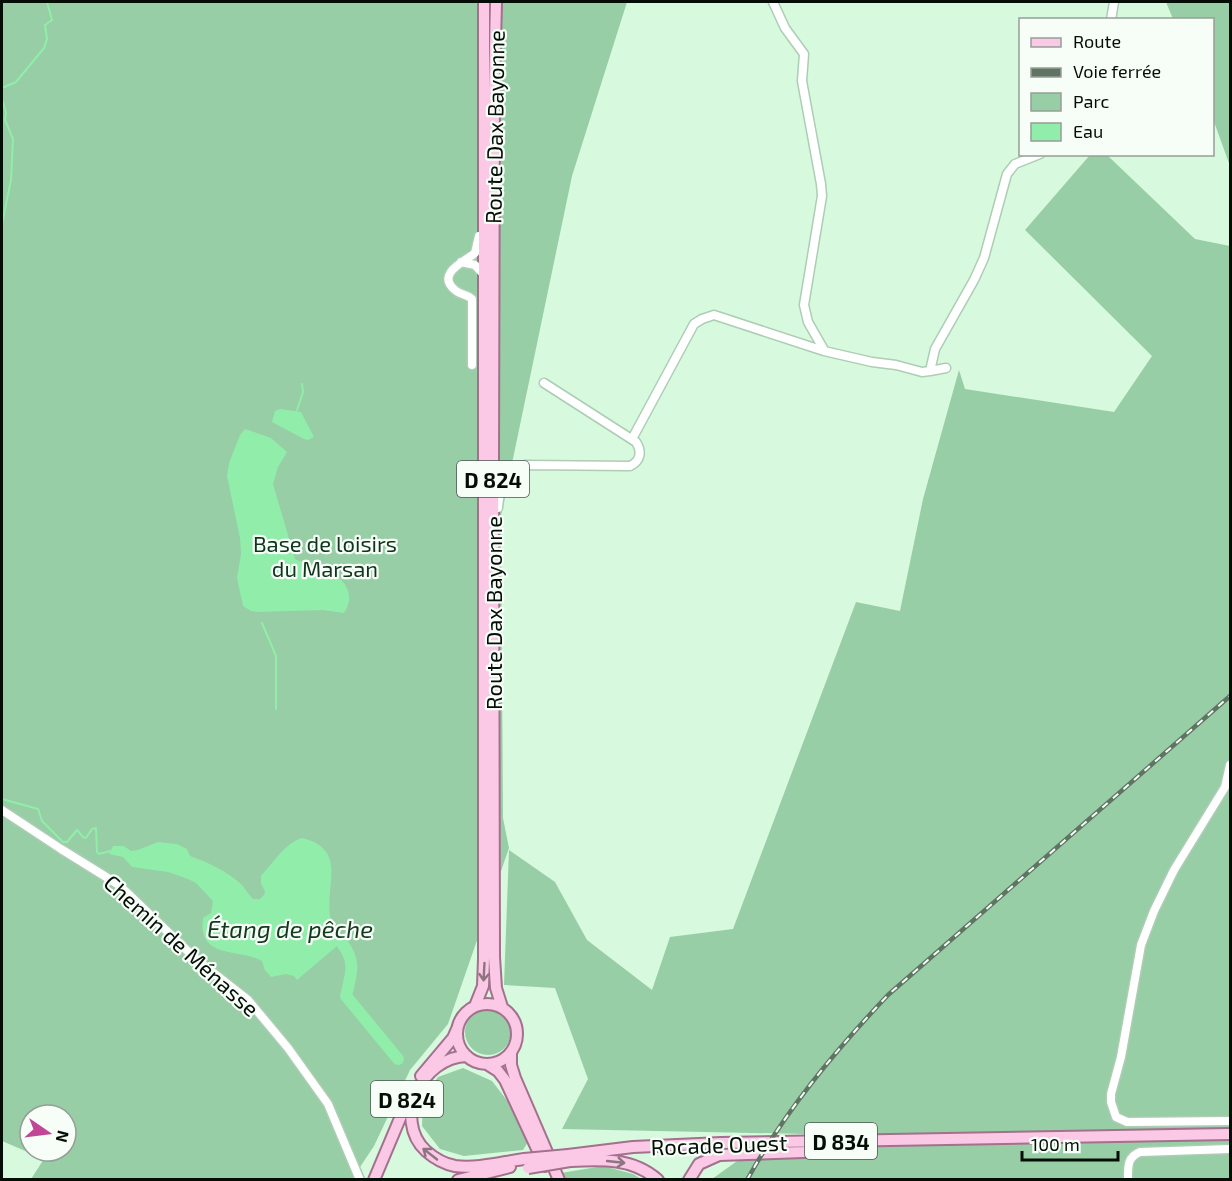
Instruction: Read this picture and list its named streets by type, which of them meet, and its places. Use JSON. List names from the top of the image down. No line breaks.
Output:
{"streets":{"main road":["Route Dax Bayonne","D 824","D 834","Rocade Ouest"],"street":["Chemin de Ménasse"]},"crossings":[["Route Dax Bayonne","D 824"],["D 834","Rocade Ouest"]],"water":["Étang de pêche"],"parks":["Base de loisirs du Marsan"],"legend":["Route","Voie ferrée","Parc","Eau"],"scale_bar":"100 m","north":"right"}
